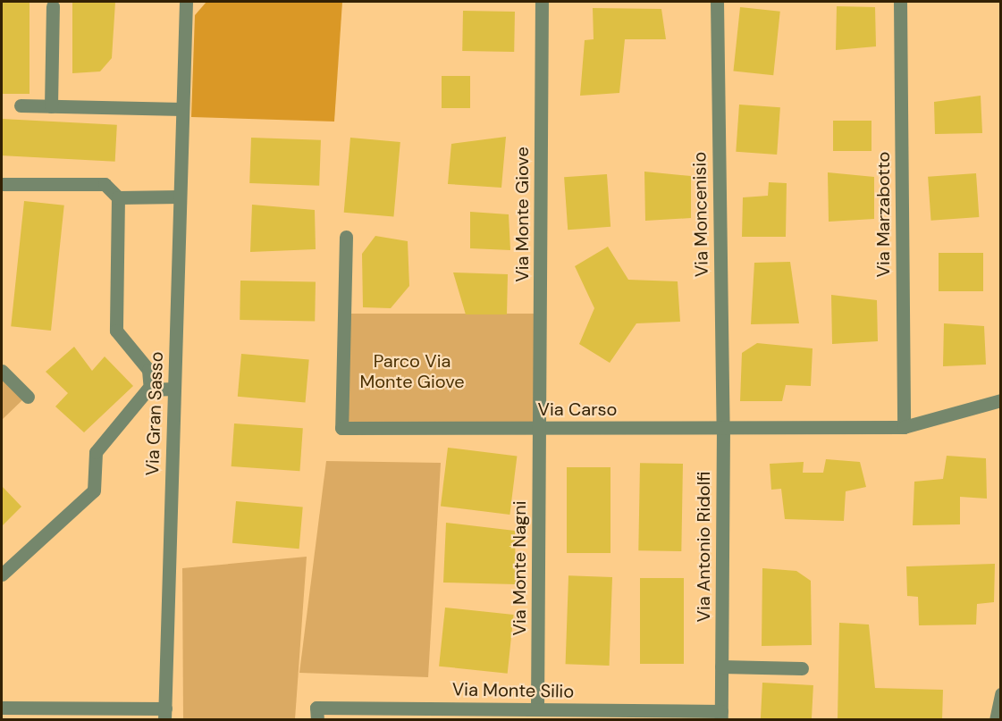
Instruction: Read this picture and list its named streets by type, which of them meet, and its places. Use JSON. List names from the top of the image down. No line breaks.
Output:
{"streets":{"street":["Via Monte Giove","Via Moncenisio","Via Marzabotto","Via Carso","Via Gran Sasso","Via Antonio Ridolfi","Via Monte Nagni","Via Monte Silio"]},"crossings":[["Via Monte Giove","Via Carso"],["Via Monte Giove","Via Monte Nagni"],["Via Moncenisio","Via Carso"],["Via Moncenisio","Via Antonio Ridolfi"],["Via Marzabotto","Via Carso"],["Via Carso","Via Antonio Ridolfi"],["Via Carso","Via Monte Nagni"],["Via Antonio Ridolfi","Via Monte Silio"],["Via Monte Nagni","Via Monte Silio"]],"parks":["Parco Via Monte Giove"]}
